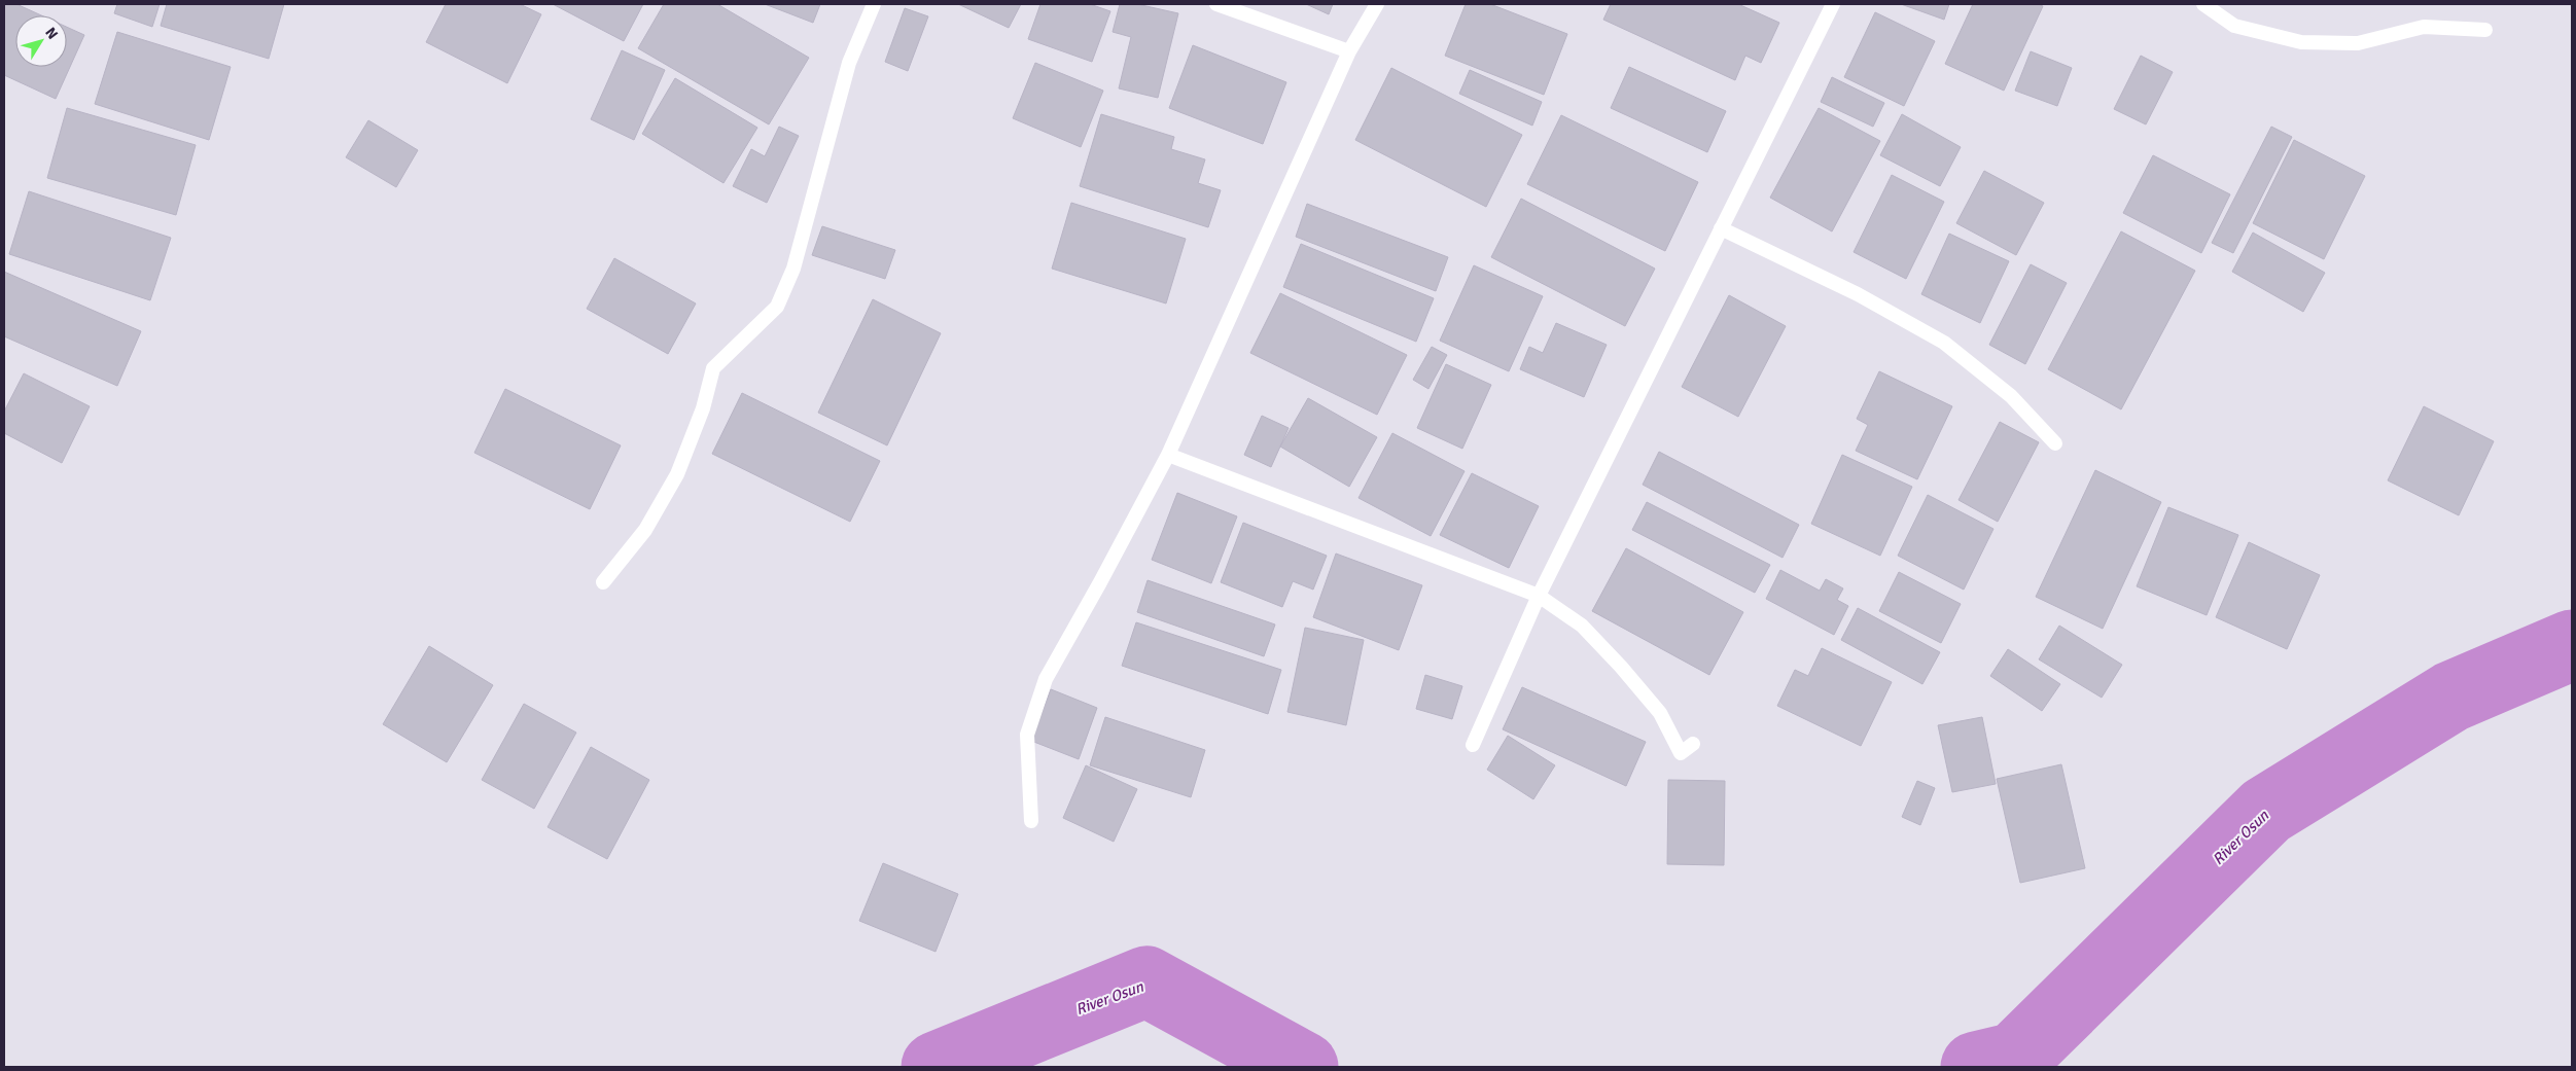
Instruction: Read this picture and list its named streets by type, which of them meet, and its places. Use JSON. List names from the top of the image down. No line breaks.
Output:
{"water":["River Osun"],"north":"top right"}
